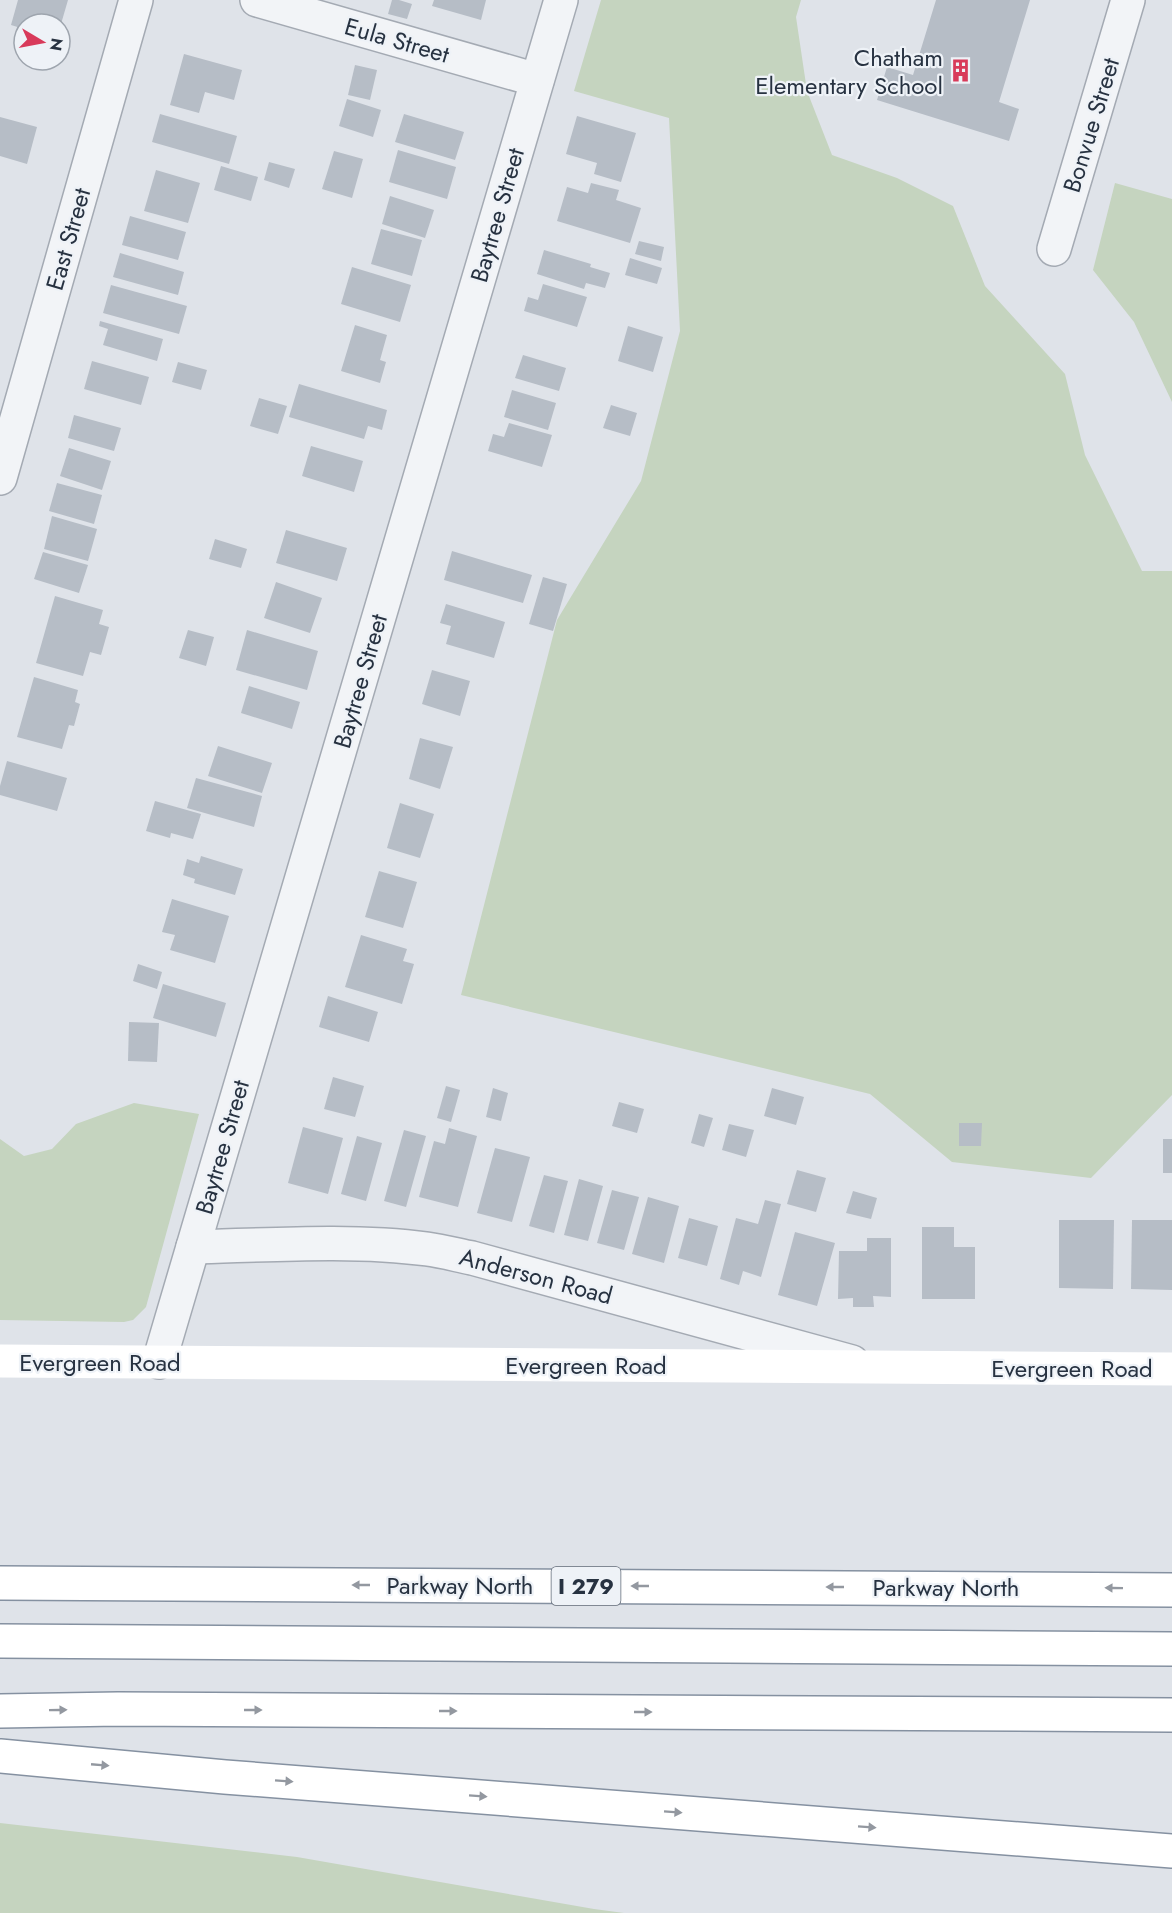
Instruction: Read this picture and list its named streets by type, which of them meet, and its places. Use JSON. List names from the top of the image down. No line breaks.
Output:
{"streets":{"main road":["Evergreen Road","Parkway North","I 279"],"street":["Eula Street","Bonvue Street","Baytree Street","East Street","Anderson Road"]},"crossings":[["Eula Street","Baytree Street"],["Baytree Street","Anderson Road"],["Baytree Street","Evergreen Road"],["Anderson Road","Evergreen Road"]],"places":{"building":["Chatham Elementary School"]},"north":"right"}
